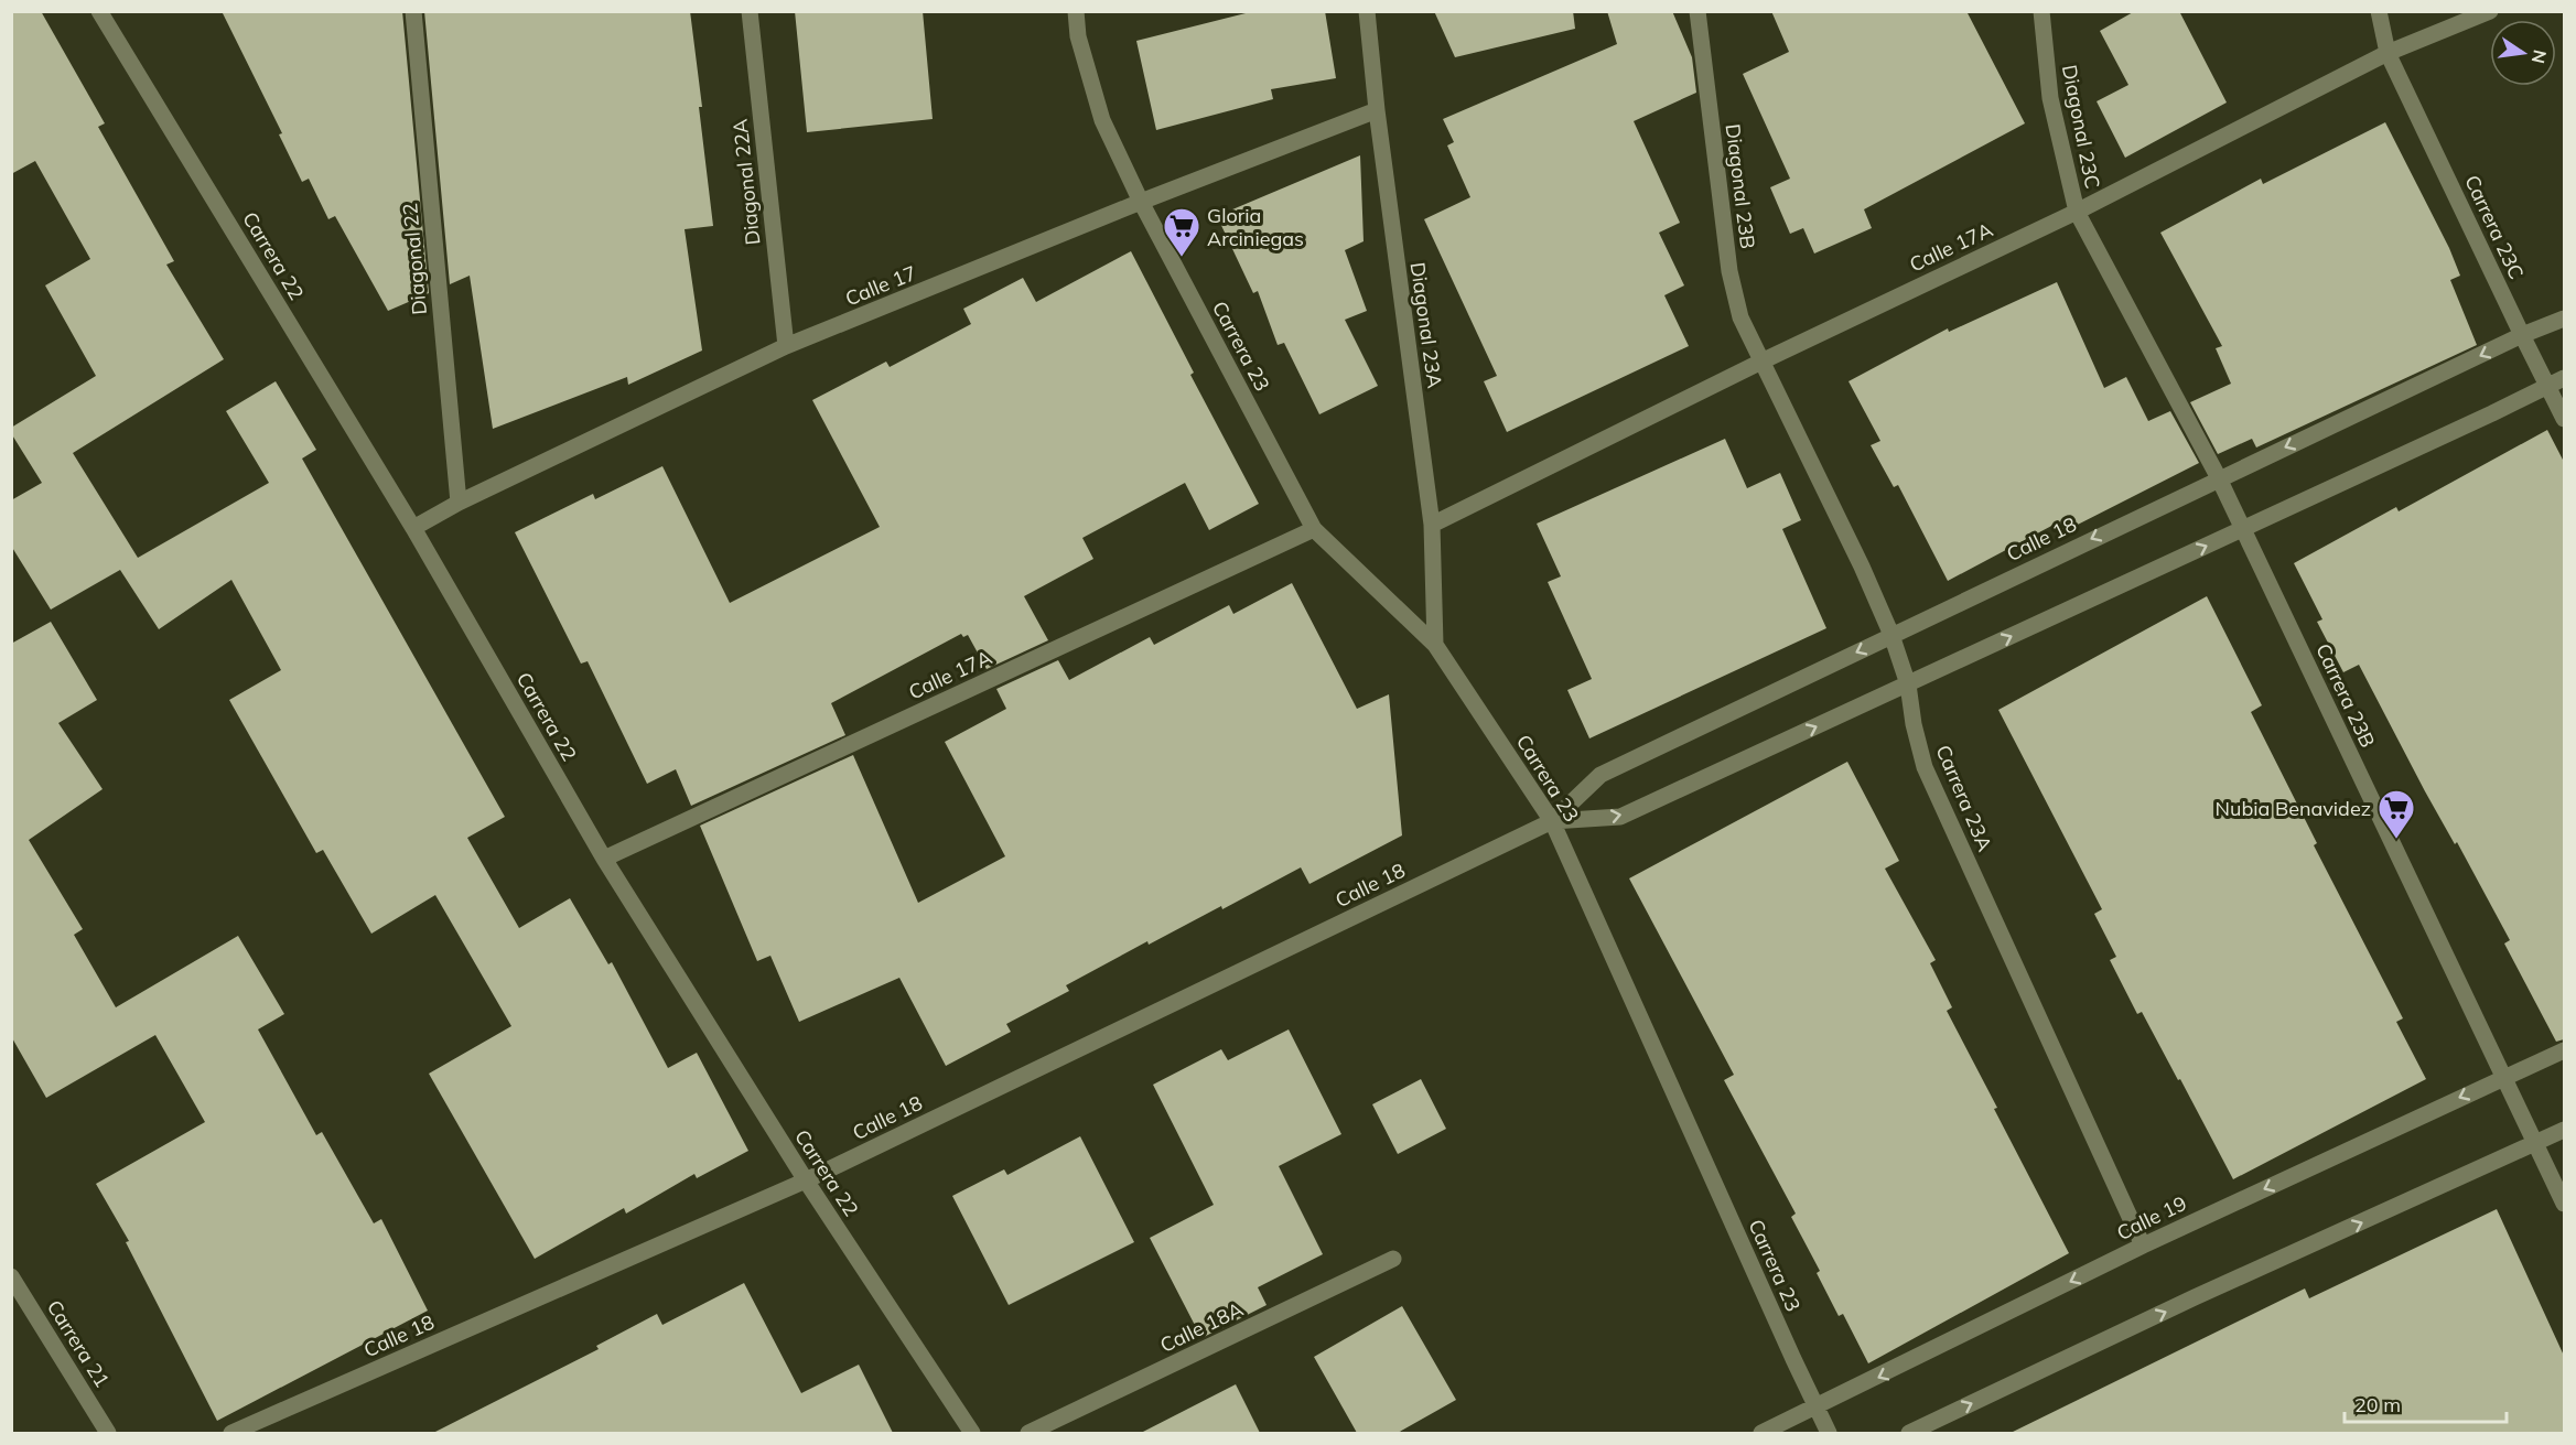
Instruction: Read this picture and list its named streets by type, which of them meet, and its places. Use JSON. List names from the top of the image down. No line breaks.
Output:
{"streets":{"street":["Diagonal 23C","Diagonal 22A","Diagonal 23B","Carrera 23C","Calle 17A","Carrera 22","Diagonal 22","Calle 17","Diagonal 23A","Carrera 23","Calle 18","Carrera 23B","Carrera 23A","Calle 19","Calle 18A","Carrera 21"]},"crossings":[["Diagonal 23C","Calle 17A"],["Diagonal 23C","Carrera 23B"],["Diagonal 22A","Calle 17"],["Diagonal 23B","Calle 17A"],["Diagonal 23B","Carrera 23A"],["Carrera 23C","Calle 17A"],["Carrera 23C","Calle 18"],["Calle 17A","Carrera 22"],["Calle 17A","Diagonal 23A"],["Calle 17A","Carrera 23"],["Calle 17A","Carrera 23B"],["Calle 17A","Carrera 23A"],["Carrera 22","Calle 17"],["Carrera 22","Calle 18"],["Diagonal 22","Calle 17"],["Calle 17","Diagonal 23A"],["Calle 17","Carrera 23"],["Diagonal 23A","Carrera 23"],["Carrera 23","Calle 18"],["Carrera 23","Calle 19"],["Calle 18","Carrera 23B"],["Calle 18","Carrera 23A"],["Carrera 23B","Calle 19"],["Carrera 23A","Calle 19"]],"places":{"supermarket":["Gloria Arciniegas","Nubia Benavidez"]},"scale_bar":"20 m","north":"right"}
